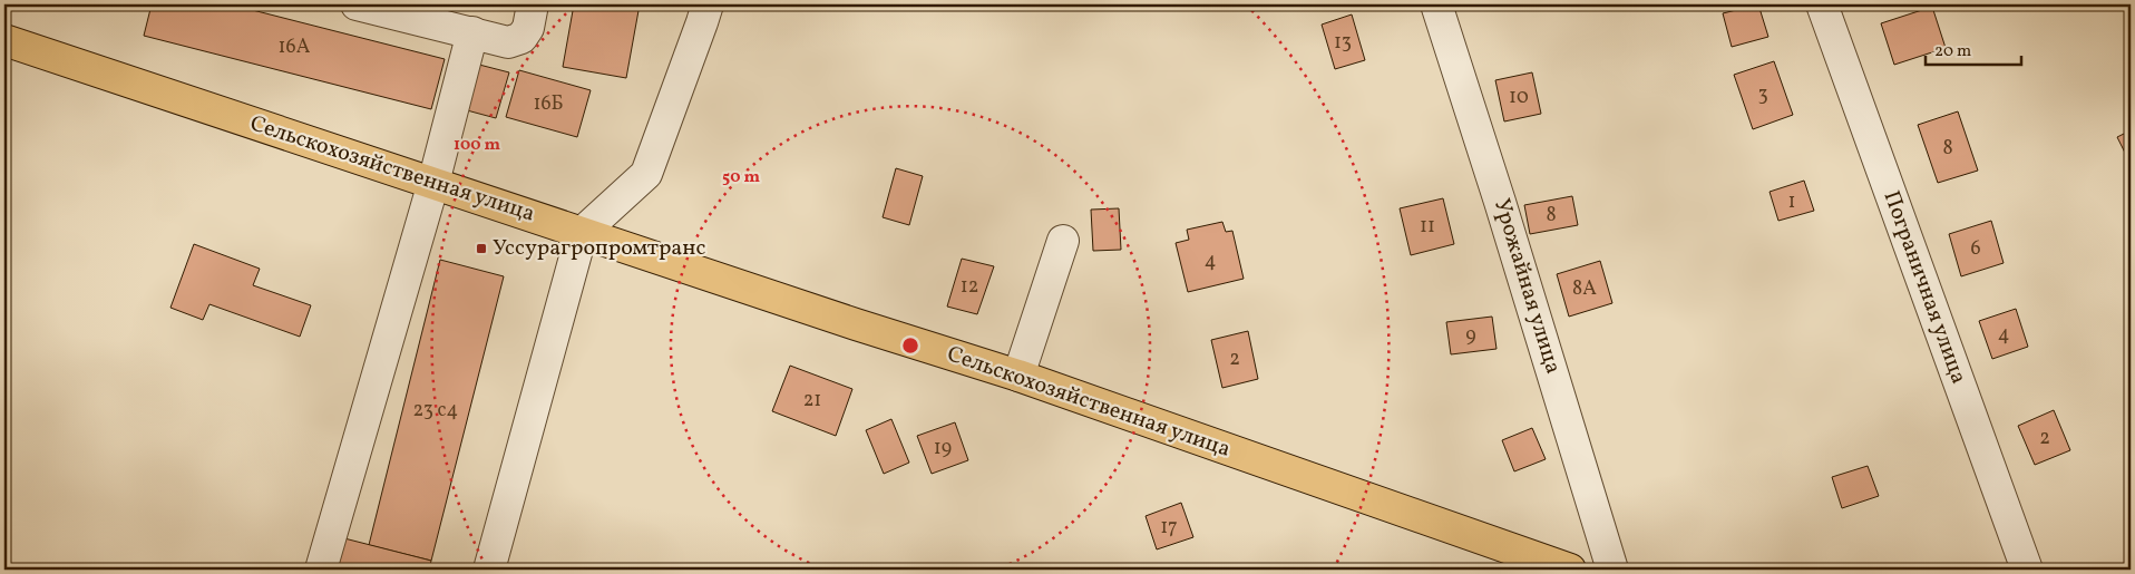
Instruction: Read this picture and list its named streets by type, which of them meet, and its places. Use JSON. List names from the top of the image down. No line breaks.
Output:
{"streets":{"main road":["Сельскохозяйственная улица"],"lane":["Урожайная улица","Пограничная улица"]},"places":{"transit":["Уссурагропромтранс"]},"house_numbers":["13","16А","3","10","16Б","8","1","8","11","6","4","12","8А","4","9","2","21","23 с4","2","19","17"],"scale_bar":"20 m","rings":["100 m","50 m"]}
